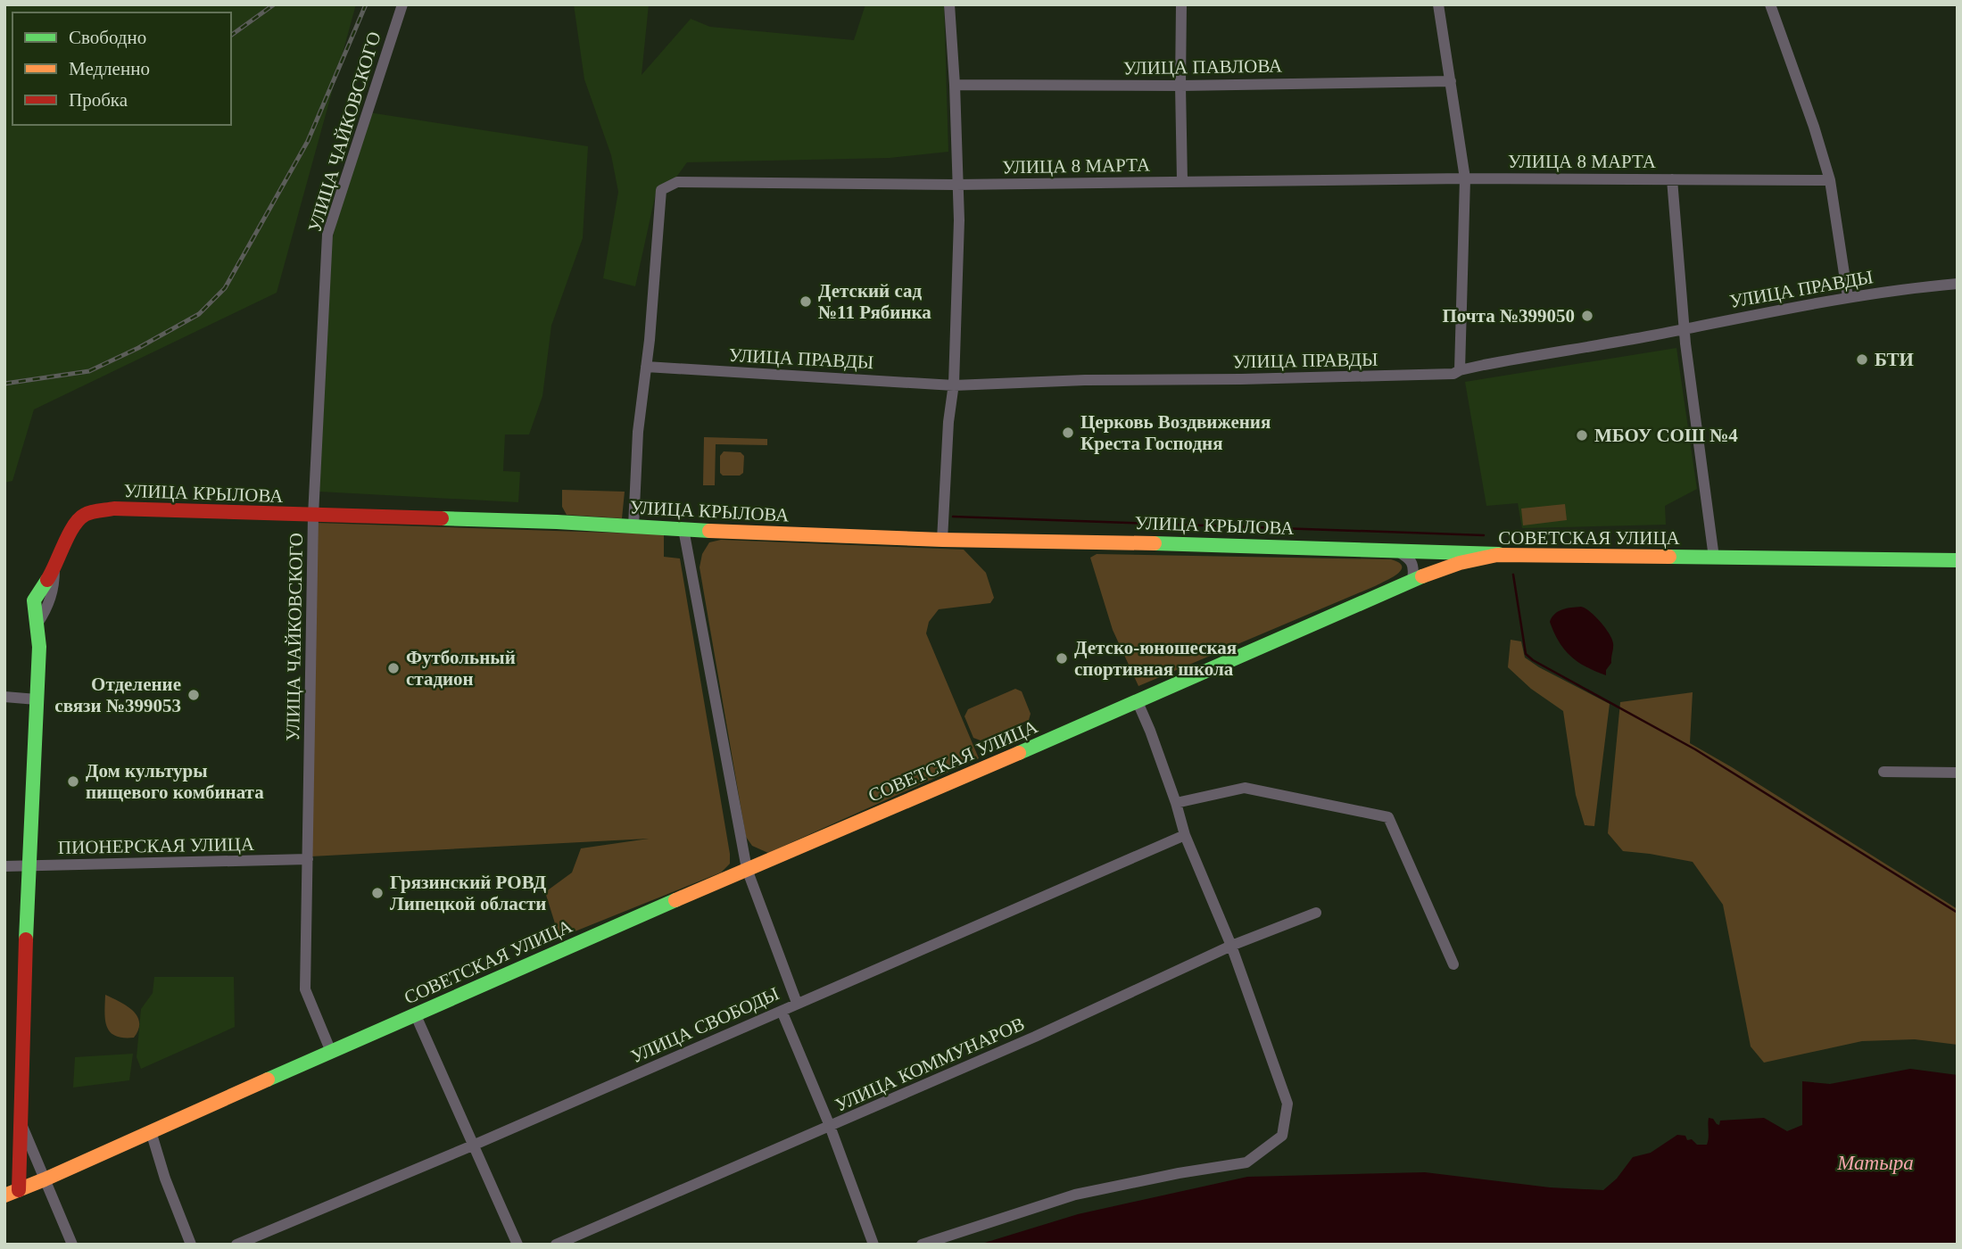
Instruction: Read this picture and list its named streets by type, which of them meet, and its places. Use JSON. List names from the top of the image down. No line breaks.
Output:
{"streets":{"street":["УЛИЦА ПАВЛОВА","УЛИЦА ЧАЙКОВСКОГО","УЛИЦА 8 МАРТА","УЛИЦА ПРАВДЫ","УЛИЦА КРЫЛОВА","СОВЕТСКАЯ УЛИЦА","ПИОНЕРСКАЯ УЛИЦА","УЛИЦА СВОБОДЫ","УЛИЦА КОММУНАРОВ"]},"crossings":[["УЛИЦА ЧАЙКОВСКОГО","УЛИЦА КРЫЛОВА"],["УЛИЦА ЧАЙКОВСКОГО","СОВЕТСКАЯ УЛИЦА"],["УЛИЦА ЧАЙКОВСКОГО","ПИОНЕРСКАЯ УЛИЦА"],["УЛИЦА 8 МАРТА","УЛИЦА ПРАВДЫ"],["УЛИЦА 8 МАРТА","УЛИЦА КРЫЛОВА"],["УЛИЦА КРЫЛОВА","СОВЕТСКАЯ УЛИЦА"],["УЛИЦА КРЫЛОВА","ПИОНЕРСКАЯ УЛИЦА"]],"water":["Матыра"],"places":["Детский сад №11 Рябинка","Почта №399050","БТИ","Церковь Воздвижения Креста Господня","МБОУ СОШ №4","Детско-юношеская спортивная школа","Футбольный стадион","Отделение связи №399053","Дом культуры пищевого комбината","Грязинский РОВД Липецкой области"],"legend":["Свободно","Медленно","Пробка"]}
